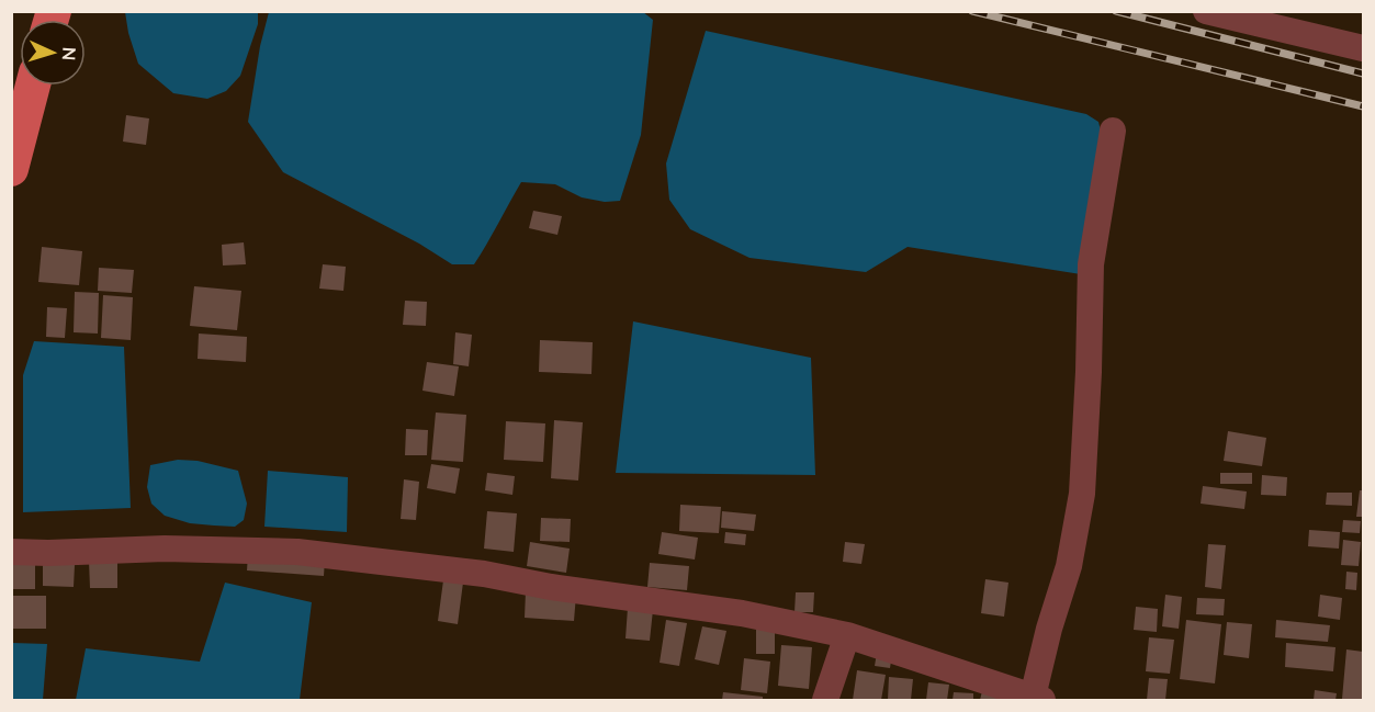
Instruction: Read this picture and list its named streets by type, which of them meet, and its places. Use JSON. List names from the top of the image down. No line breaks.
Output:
{"north":"right"}
